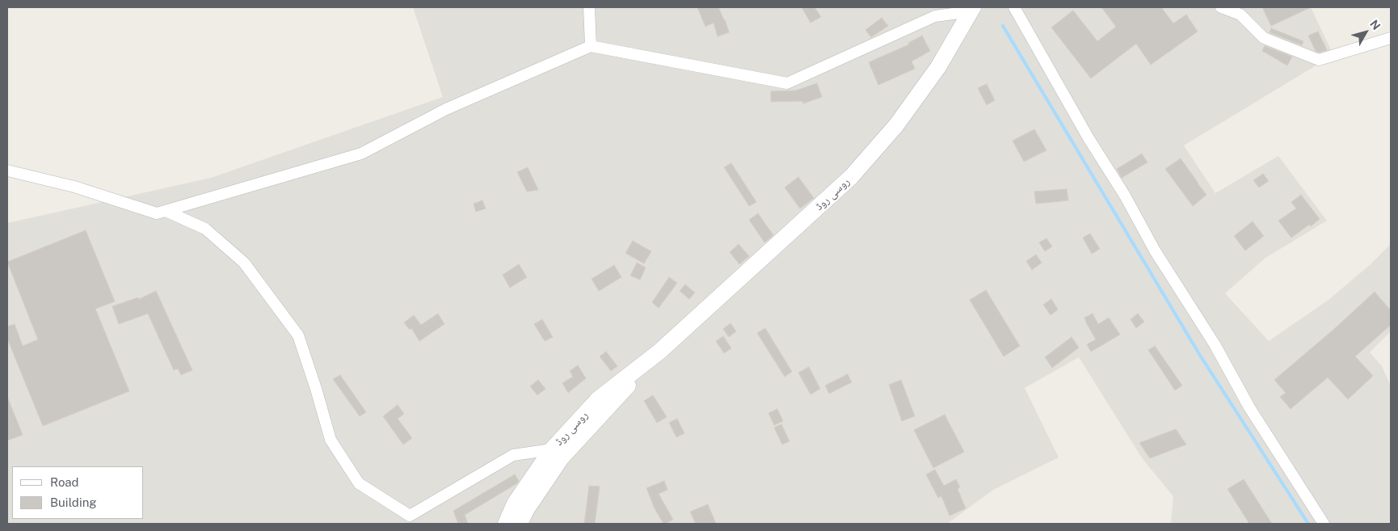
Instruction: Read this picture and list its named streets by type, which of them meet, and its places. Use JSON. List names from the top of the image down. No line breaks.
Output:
{"streets":{"main road":["روسی روڈ"]},"legend":["Road","Building"],"north":"top right"}
